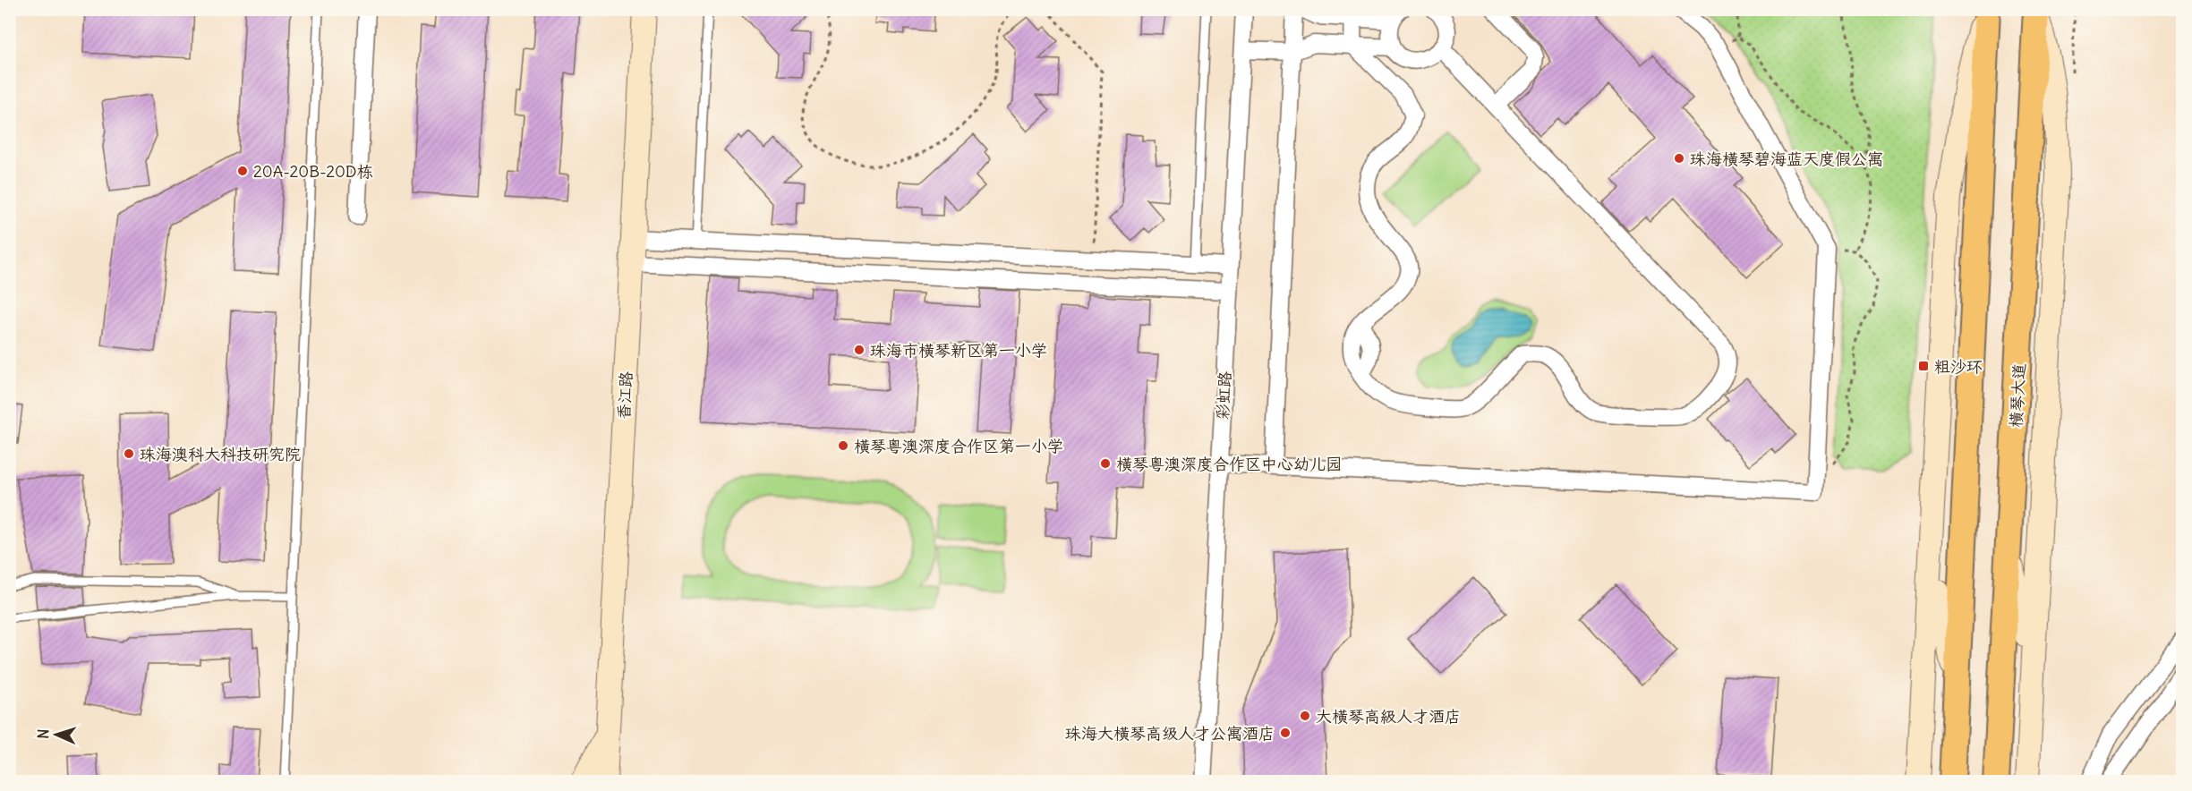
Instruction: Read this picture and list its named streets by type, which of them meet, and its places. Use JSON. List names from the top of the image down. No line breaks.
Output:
{"streets":{"main road":["香江路","横琴大道"],"street":["彩虹路"]},"places":{"other":["珠海横琴碧海蓝天度假公寓","20A-20B-20D栋","珠海市横琴新区第一小学","横琴粤澳深度合作区第一小学","珠海澳科大科技研究院","横琴粤澳深度合作区中心幼儿园","大橫琴高級人才酒店","珠海大横琴高级人才公寓酒店"],"transit":["粗沙环"]},"north":"left"}
